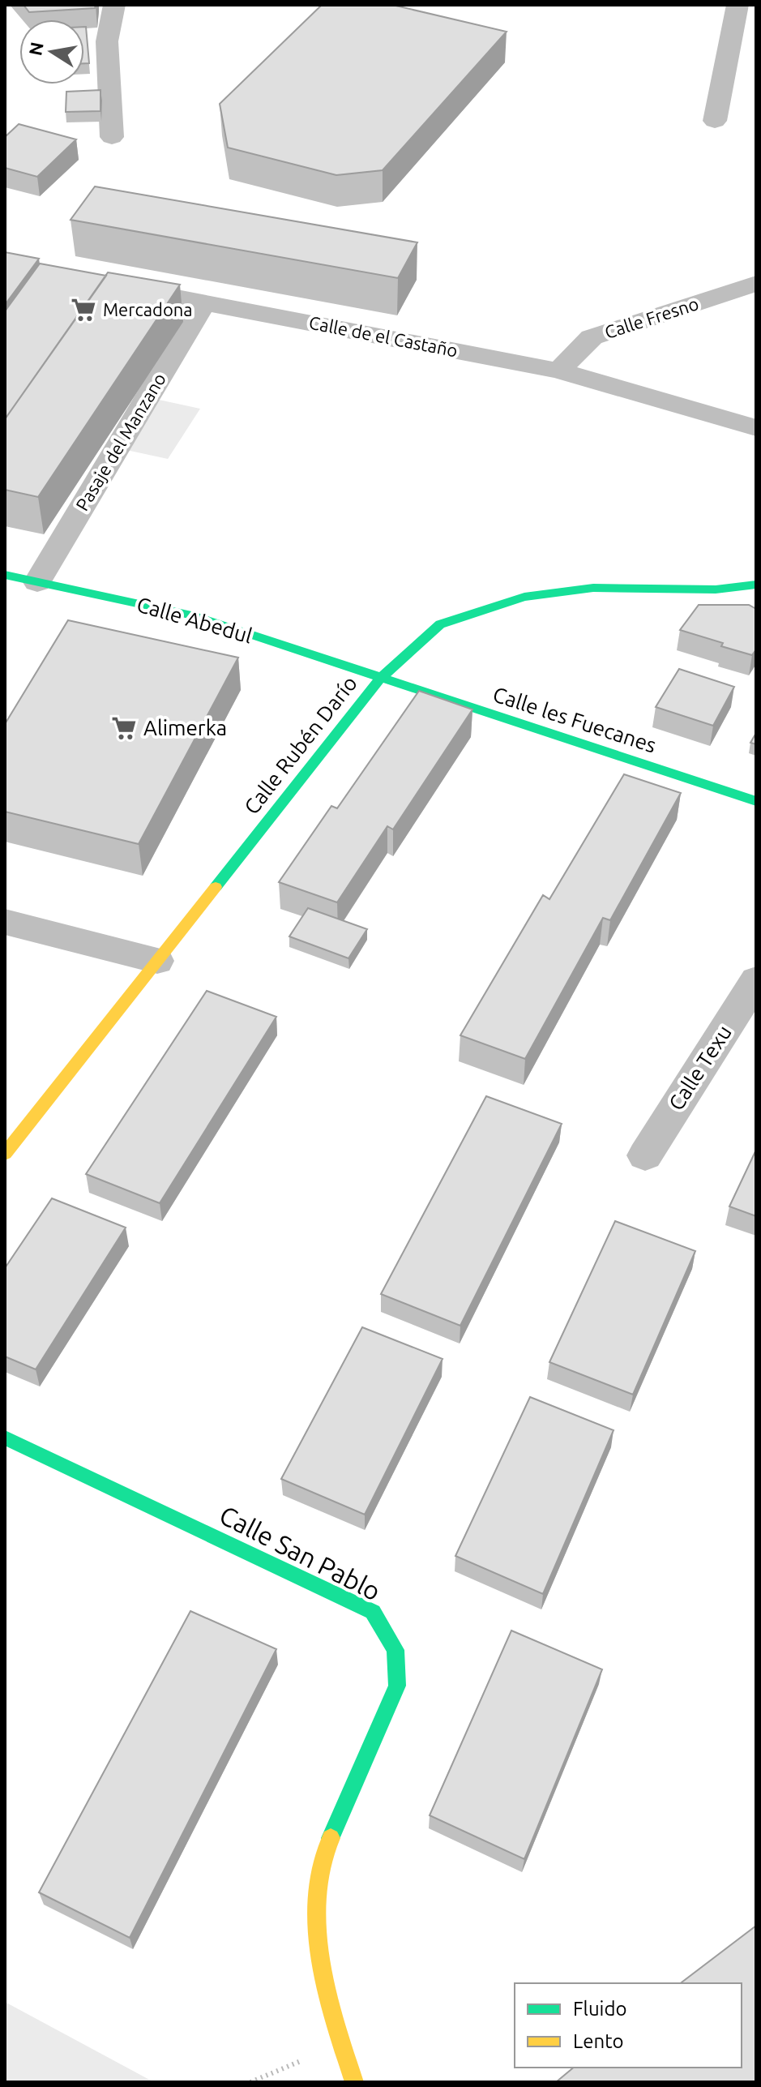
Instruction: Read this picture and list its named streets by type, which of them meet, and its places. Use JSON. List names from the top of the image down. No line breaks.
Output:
{"streets":{"street":["Calle Fresno","Calle de el Castaño","Pasaje del Manzano","Calle Abedul","Calle les Fuecanes","Calle Rubén Darío","Calle Texu","Calle San Pablo"]},"crossings":[["Calle Fresno","Calle de el Castaño"],["Calle de el Castaño","Pasaje del Manzano"],["Pasaje del Manzano","Calle Abedul"],["Calle Abedul","Calle les Fuecanes"],["Calle Abedul","Calle Rubén Darío"],["Calle les Fuecanes","Calle Rubén Darío"]],"places":{"supermarket":["Mercadona","Alimerka"]},"legend":["Fluido","Lento"],"north":"left"}
